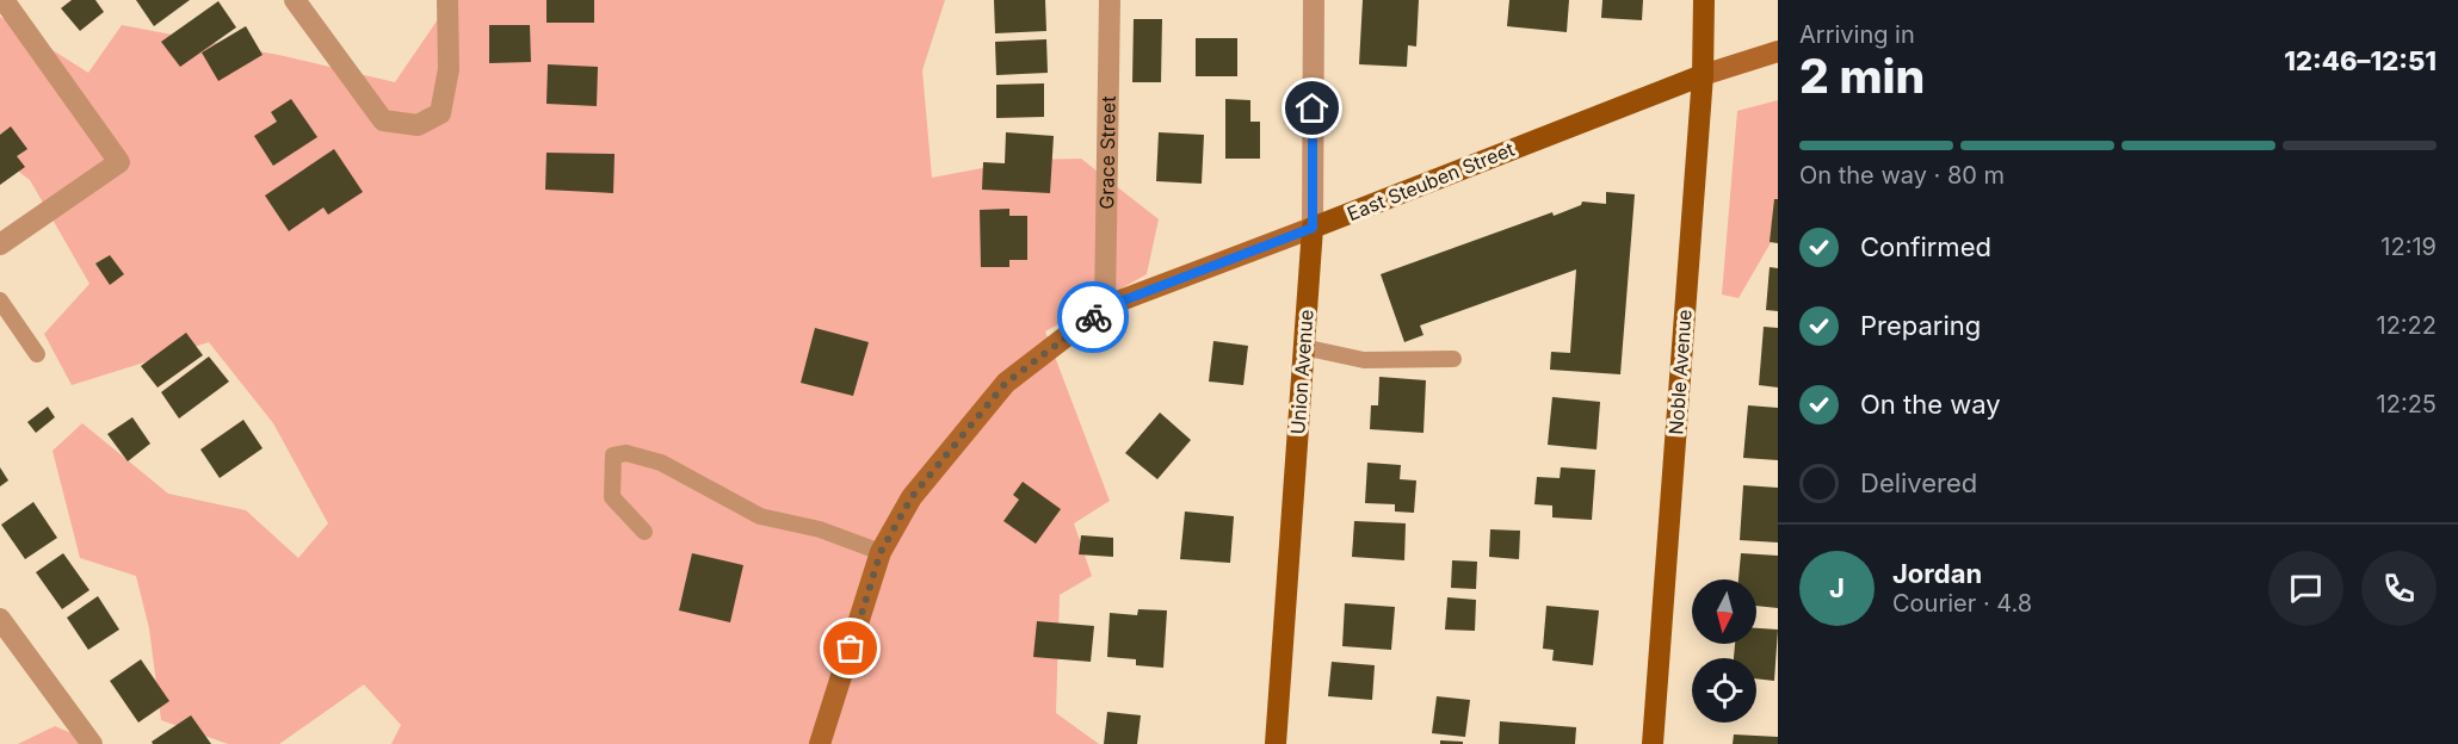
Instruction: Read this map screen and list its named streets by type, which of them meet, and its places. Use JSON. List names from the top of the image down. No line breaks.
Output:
{"streets":{"main road":["East Steuben Street","Union Avenue","Noble Avenue"],"street":["Grace Street"]},"crossings":[["Grace Street","East Steuben Street"],["East Steuben Street","Union Avenue"],["East Steuben Street","Noble Avenue"]],"north":"bottom","page":{"heading":["2 min","Arriving in","12:46–12:51"],"panel":["Jordan","Courier · 4.8"],"bar":"On the way · 80 m","list":[["Confirmed","12:19"],["Preparing","12:22"],["On the way","12:25"],"Delivered"],"round":"J"}}
